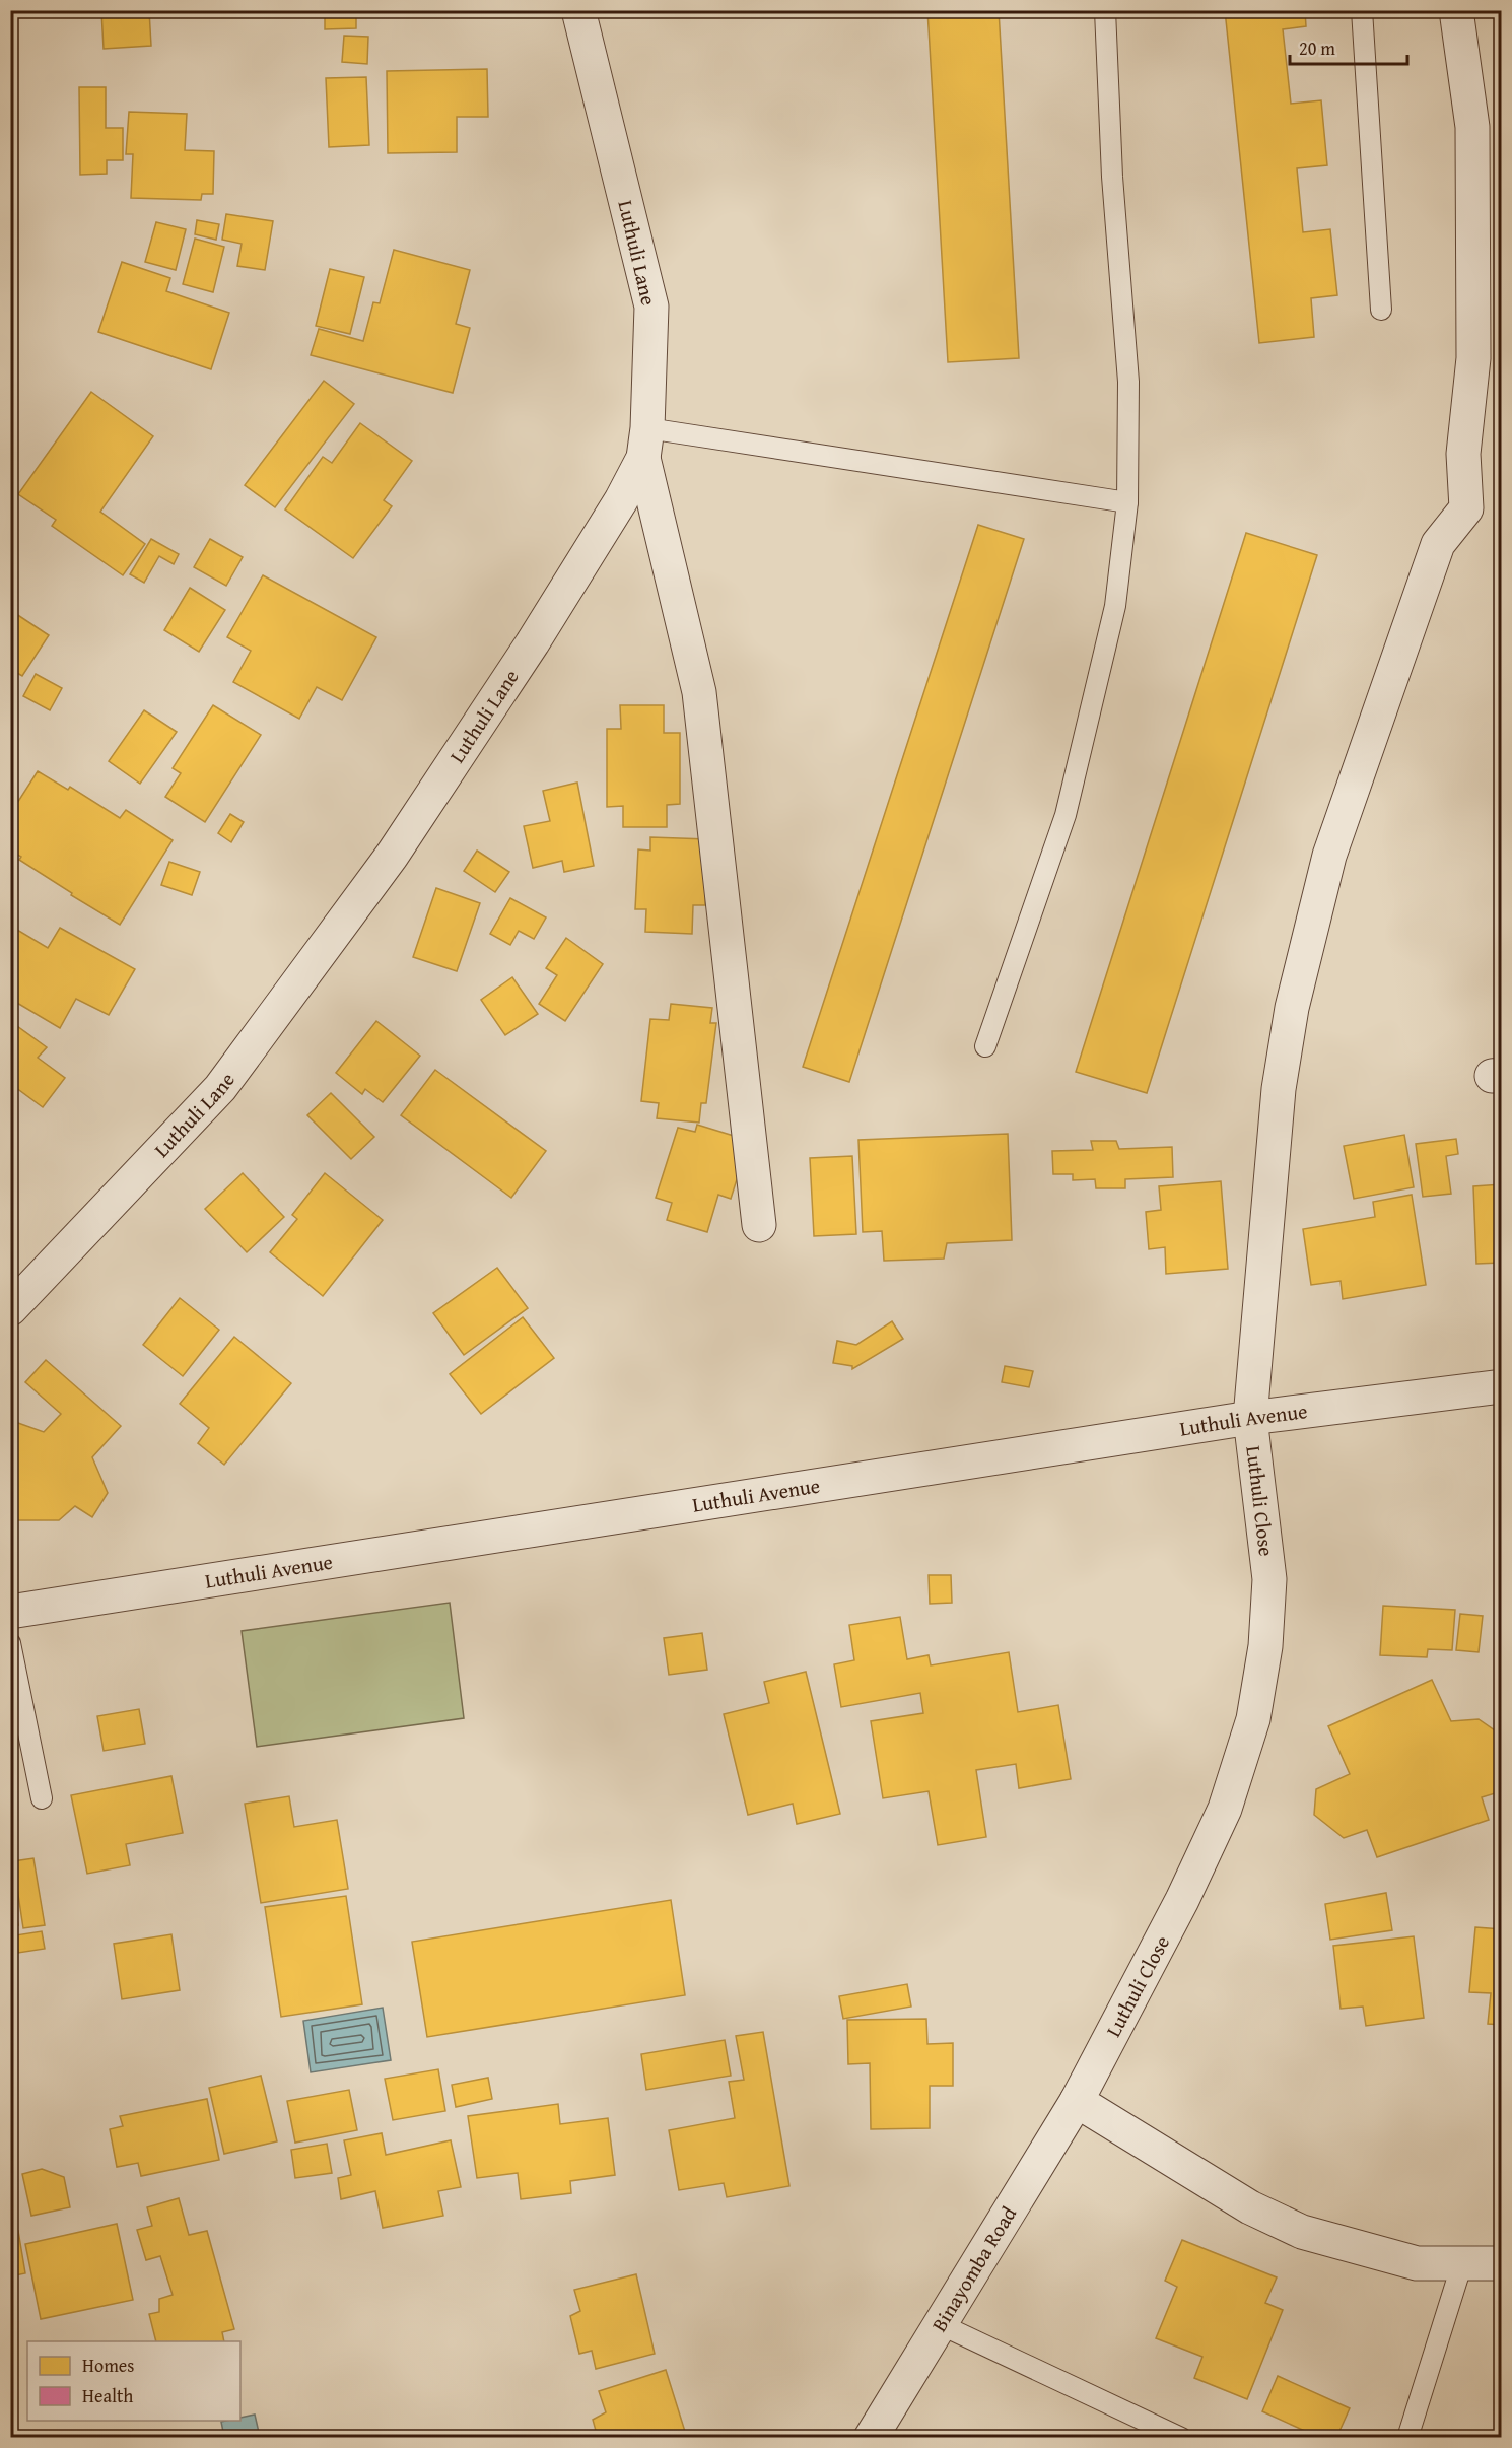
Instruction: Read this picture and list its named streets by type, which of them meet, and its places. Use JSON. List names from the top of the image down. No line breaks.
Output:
{"streets":{"street":["Luthuli Lane","Luthuli Avenue","Luthuli Close","Binayomba Road"]},"crossings":[["Luthuli Avenue","Luthuli Close"],["Luthuli Close","Binayomba Road"]],"legend":["Homes","Health"],"scale_bar":"20 m"}
